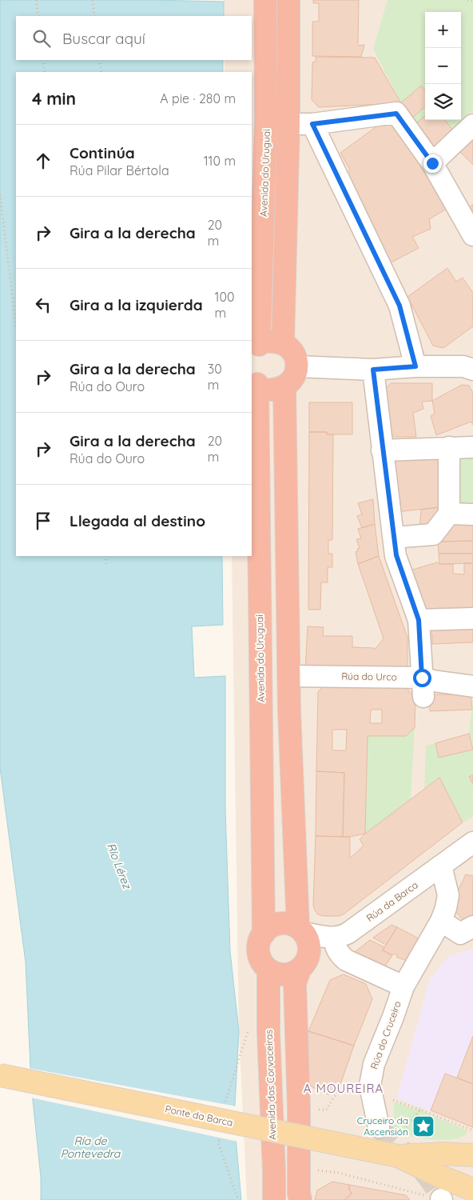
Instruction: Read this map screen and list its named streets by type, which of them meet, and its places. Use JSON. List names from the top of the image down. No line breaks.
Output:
{"streets":{"highway":["Avenida do Uruguai","Avenida das Corvaceiras"],"main road":["Ponte da Barca"],"street":["Rúa do Urco","Rúa da Barca","Rúa do Cruceiro"]},"crossings":[["Avenida do Uruguai","Avenida das Corvaceiras"],["Rúa da Barca","Rúa do Cruceiro"]],"districts":["A MOUREIRA"],"water":["Río Lérez","Ría de Pontevedra"],"places":{"place":["Cruceiro da Ascensión"]},"page":{"map_buttons":["+","−"],"search":"Buscar aquí","heading":["4 min","A pie · 280 m"],"list":[["Continúa","Rúa Pilar Bértola","110 m"],["Gira a la derecha","20 m"],["Gira a la izquierda","100 m"],["Gira a la derecha","Rúa do Ouro","30 m"],["Gira a la derecha","Rúa do Ouro","20 m"],"Llegada al destino"]}}
